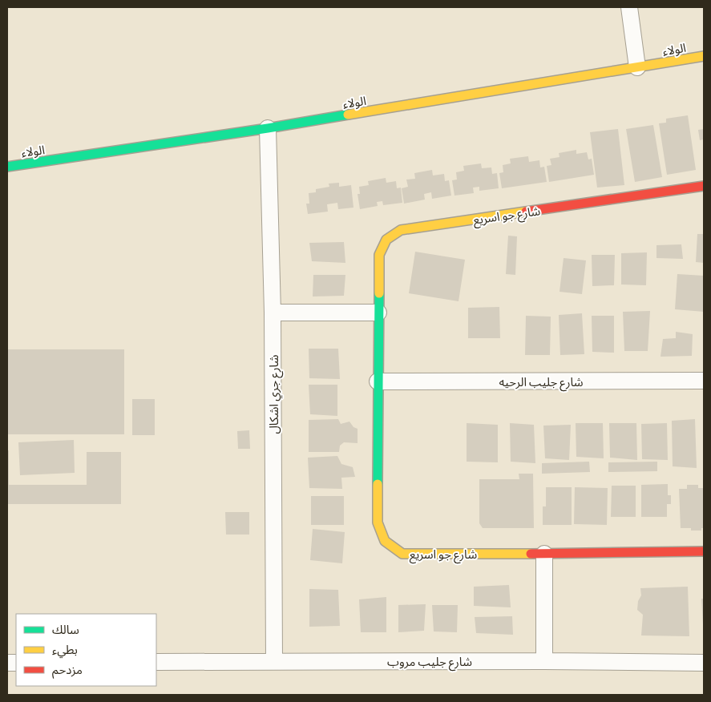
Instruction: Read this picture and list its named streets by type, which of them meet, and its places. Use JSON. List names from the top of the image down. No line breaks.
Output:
{"streets":{"street":["الولاء","شارع جو اسريع","شارع جليب الرحيه","شارع جري اشكال","شارع جليب مروب"]},"crossings":[["الولاء","شارع جري اشكال"],["شارع جو اسريع","شارع جليب الرحيه"],["شارع جري اشكال","شارع جليب مروب"]],"legend":["سالك","بطيء","مزدحم"]}
